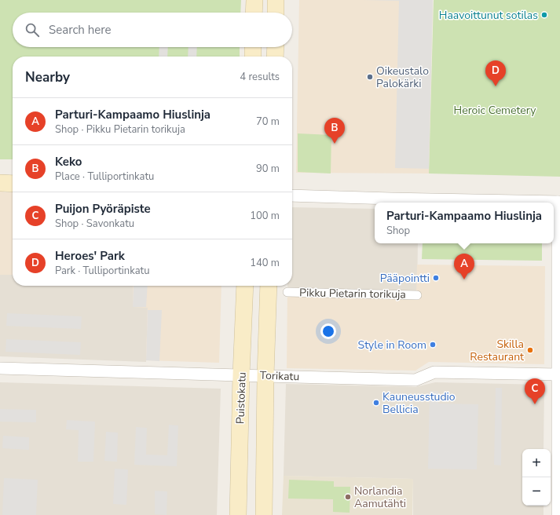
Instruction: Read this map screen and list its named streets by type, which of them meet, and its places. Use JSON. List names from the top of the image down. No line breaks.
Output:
{"streets":{"main road":["Puistokatu"],"street":["Pikku Pietarin torikuja","Torikatu"]},"crossings":[["Torikatu","Puistokatu"]],"parks":["Heroic Cemetery"],"places":["Haavoittunut sotilas","Oikeustalo Palokärki","Pääpointti","Style in Room","Skilla Restaurant","Kauneusstudio Bellicia","Norlandia Aamutähti"],"page":{"search":"Search here","heading":["Nearby","4 results"],"pins":["D","B","A","C"],"list":[{"mark":"A","name":"Parturi-Kampaamo Hiuslinja","note":"Shop · Pikku Pietarin torikuja","value":"70 m"},{"mark":"B","name":"Keko","note":"Place · Tulliportinkatu","value":"90 m"},{"mark":"C","name":"Puijon Pyöräpiste","note":"Shop · Savonkatu","value":"100 m"},{"mark":"D","name":"Heroes' Park","note":"Park · Tulliportinkatu","value":"140 m"}],"popup":["Parturi-Kampaamo Hiuslinja","Shop"],"map_buttons":["+","−"]}}
